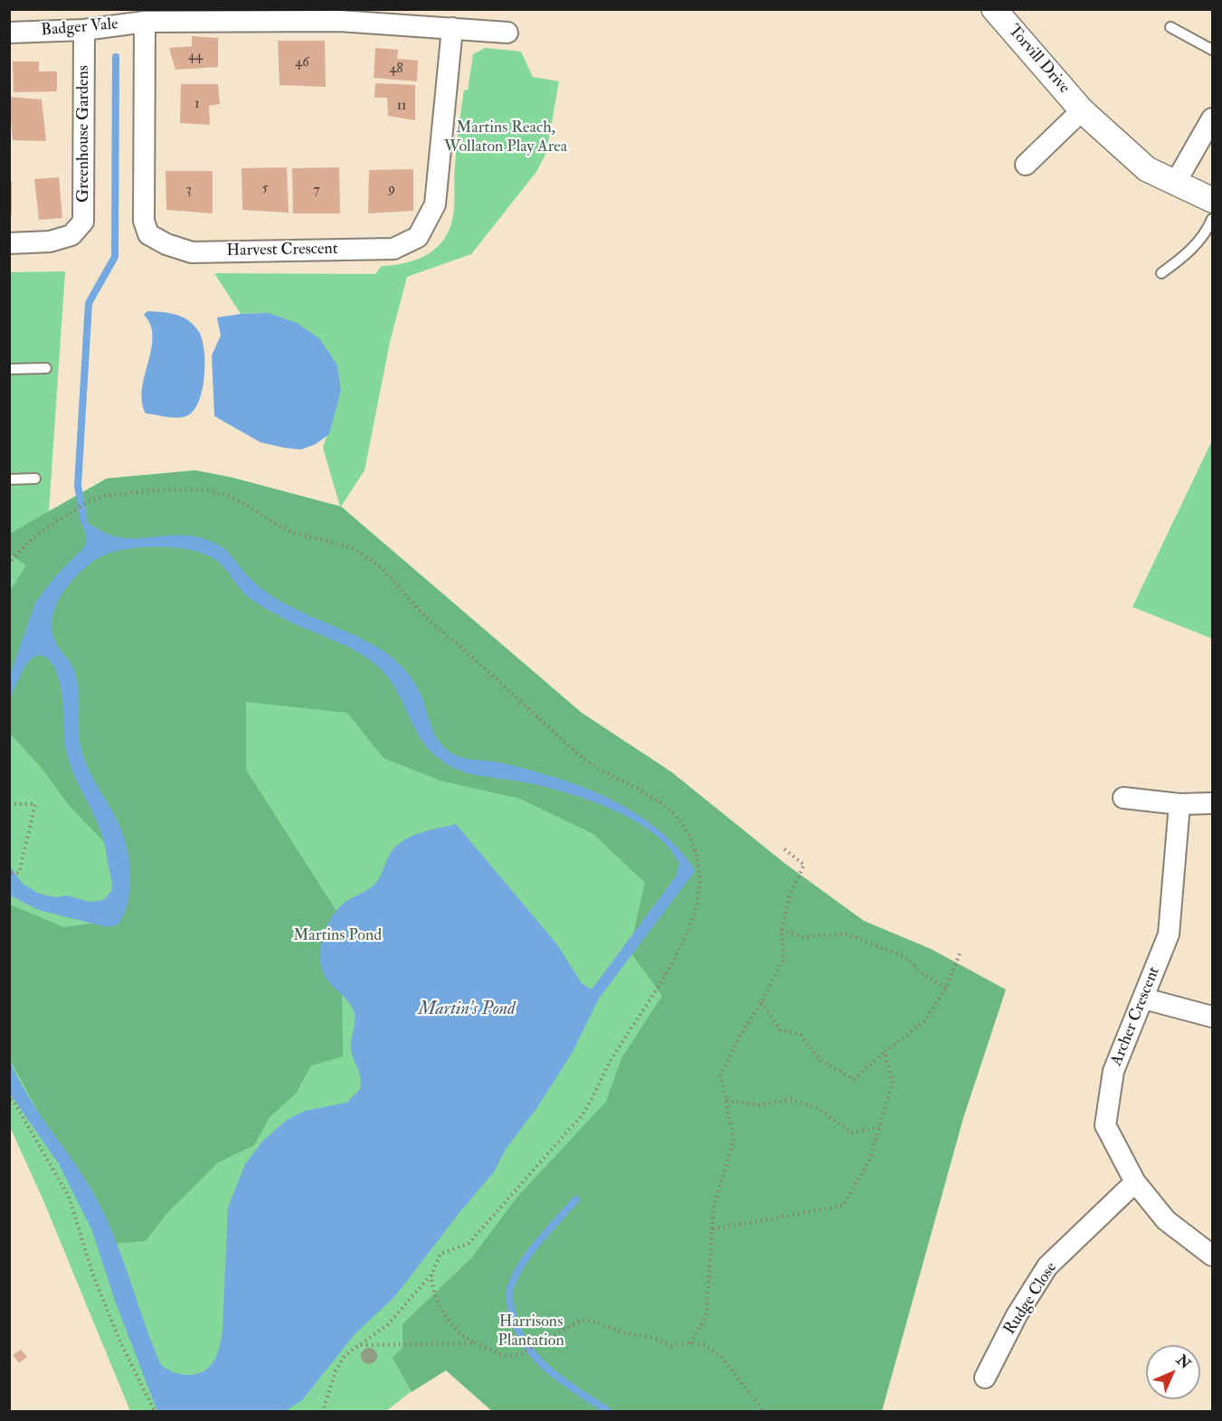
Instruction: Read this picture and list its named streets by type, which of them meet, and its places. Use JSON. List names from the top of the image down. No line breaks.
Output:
{"streets":{"street":["Badger Vale","Torvill Drive","Greenhouse Gardens","Harvest Crescent","Archer Crescent","Rudge Close"]},"crossings":[["Badger Vale","Greenhouse Gardens"],["Badger Vale","Harvest Crescent"],["Archer Crescent","Rudge Close"]],"water":["Martin's Pond"],"parks":["Martins Reach, Wollaton Play Area","Martins Pond","Harrisons Plantation"],"house_numbers":["44","46","48","1","11","5","9","3","7"],"north":"top right"}
